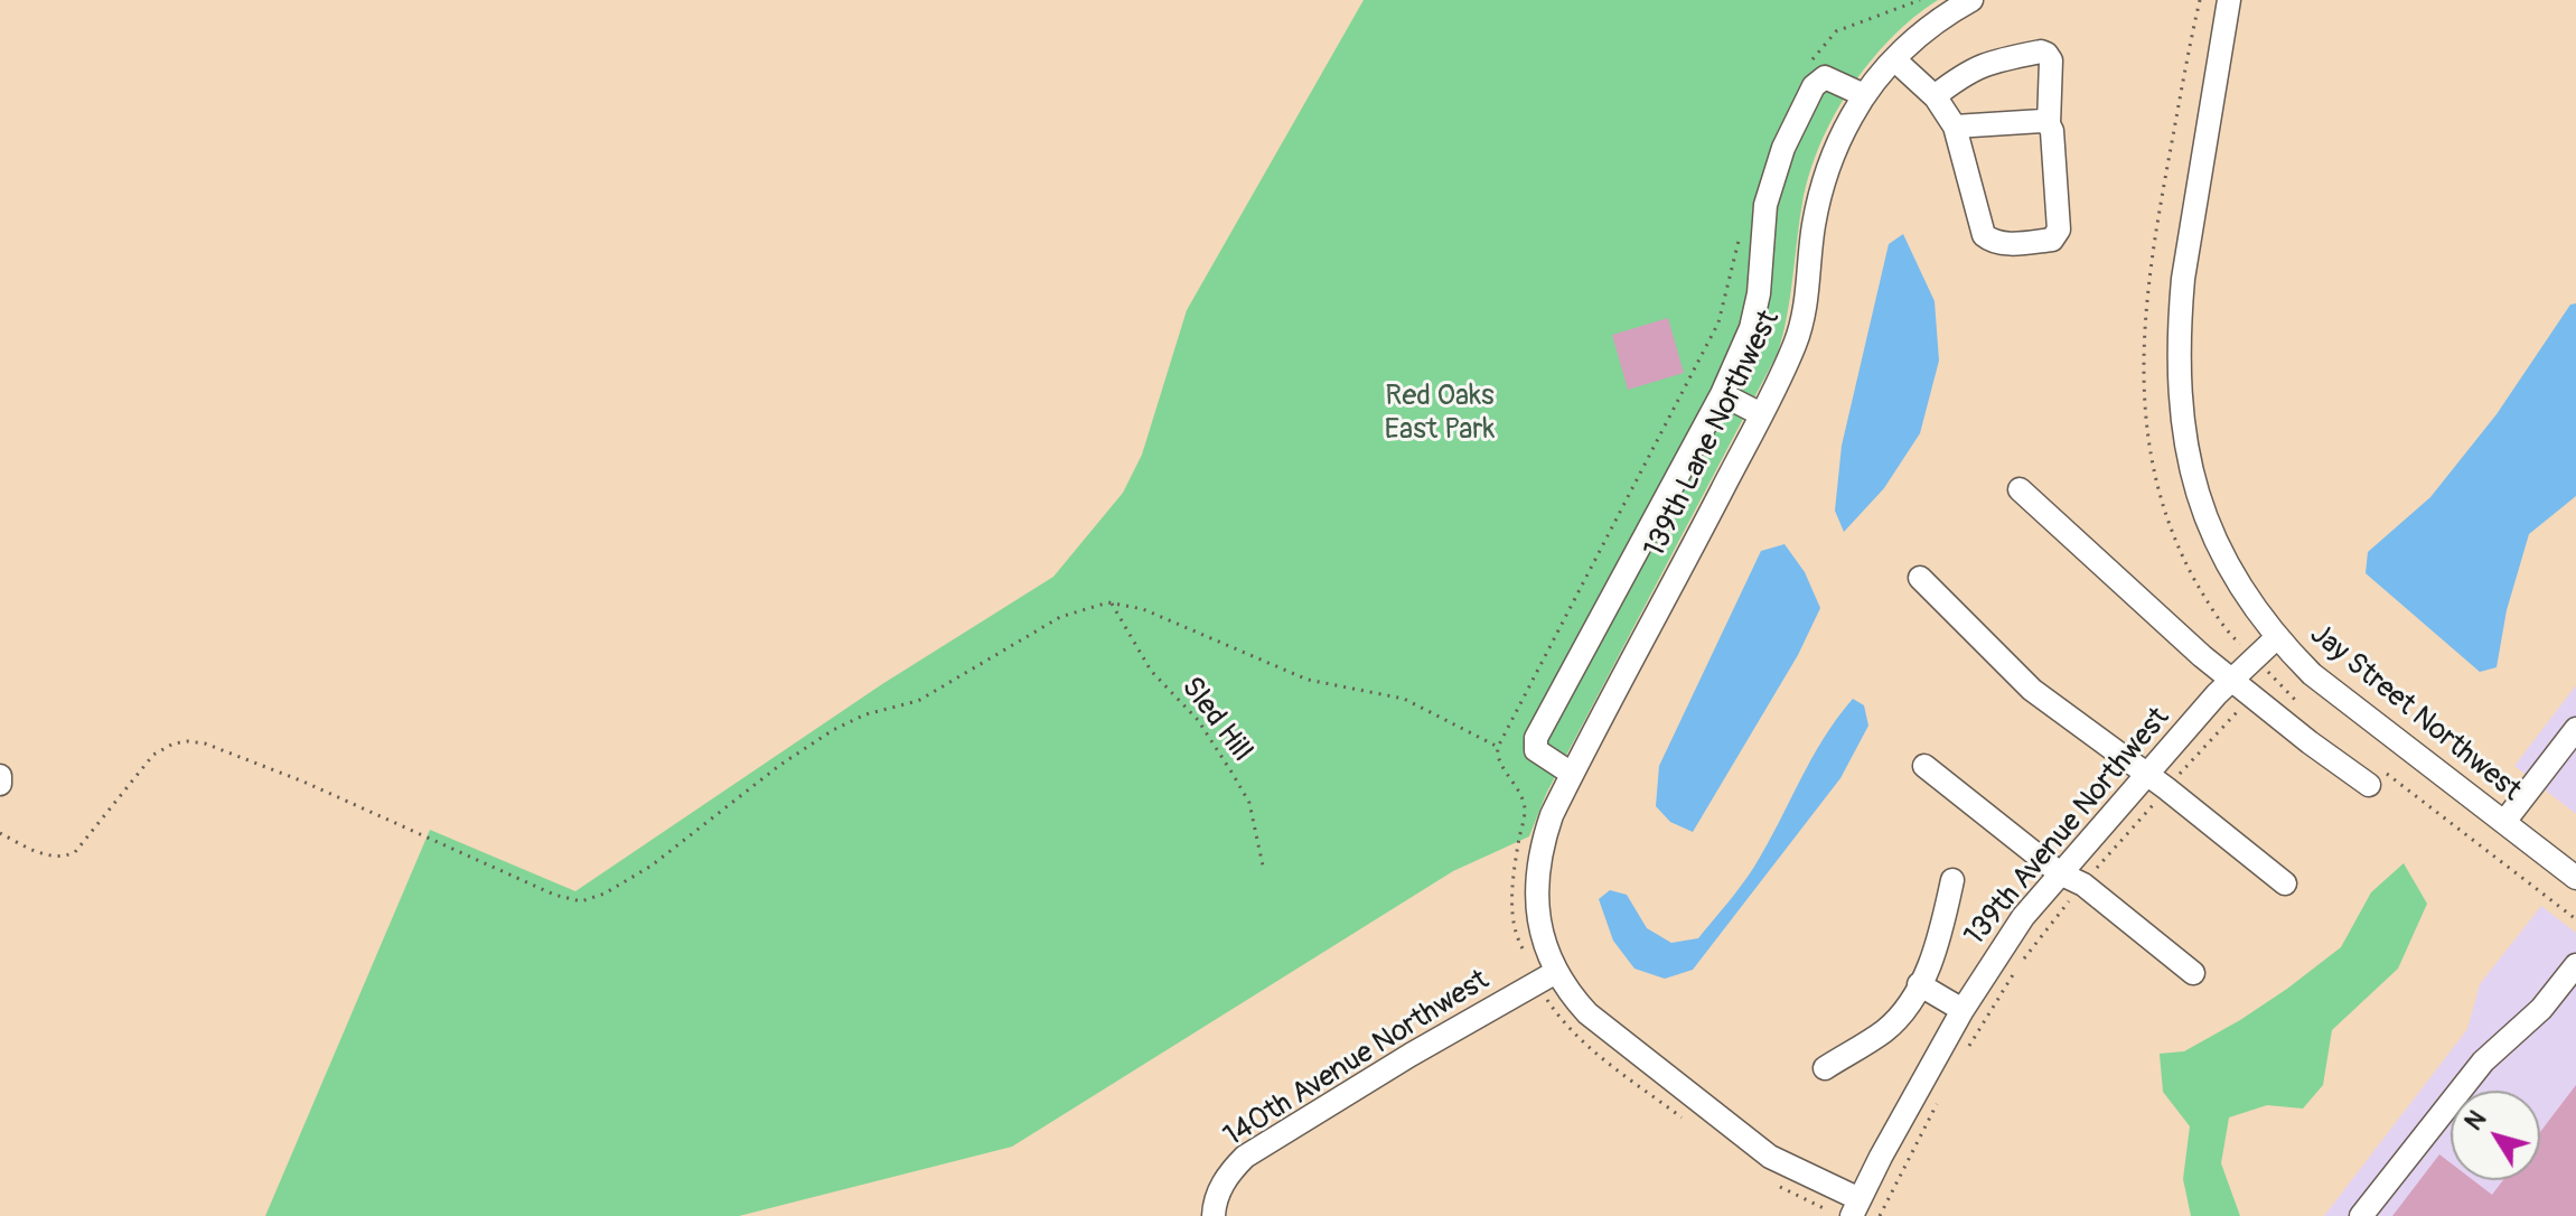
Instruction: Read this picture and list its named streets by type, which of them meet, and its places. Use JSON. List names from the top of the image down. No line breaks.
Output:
{"streets":{"street":["139th Lane Northwest","Jay Street Northwest","139th Avenue Northwest","140th Avenue Northwest"],"path":["Sled Hill"]},"crossings":[["139th Lane Northwest","139th Avenue Northwest"],["139th Lane Northwest","140th Avenue Northwest"],["Jay Street Northwest","139th Avenue Northwest"]],"parks":["Red Oaks East Park"],"north":"top left"}
